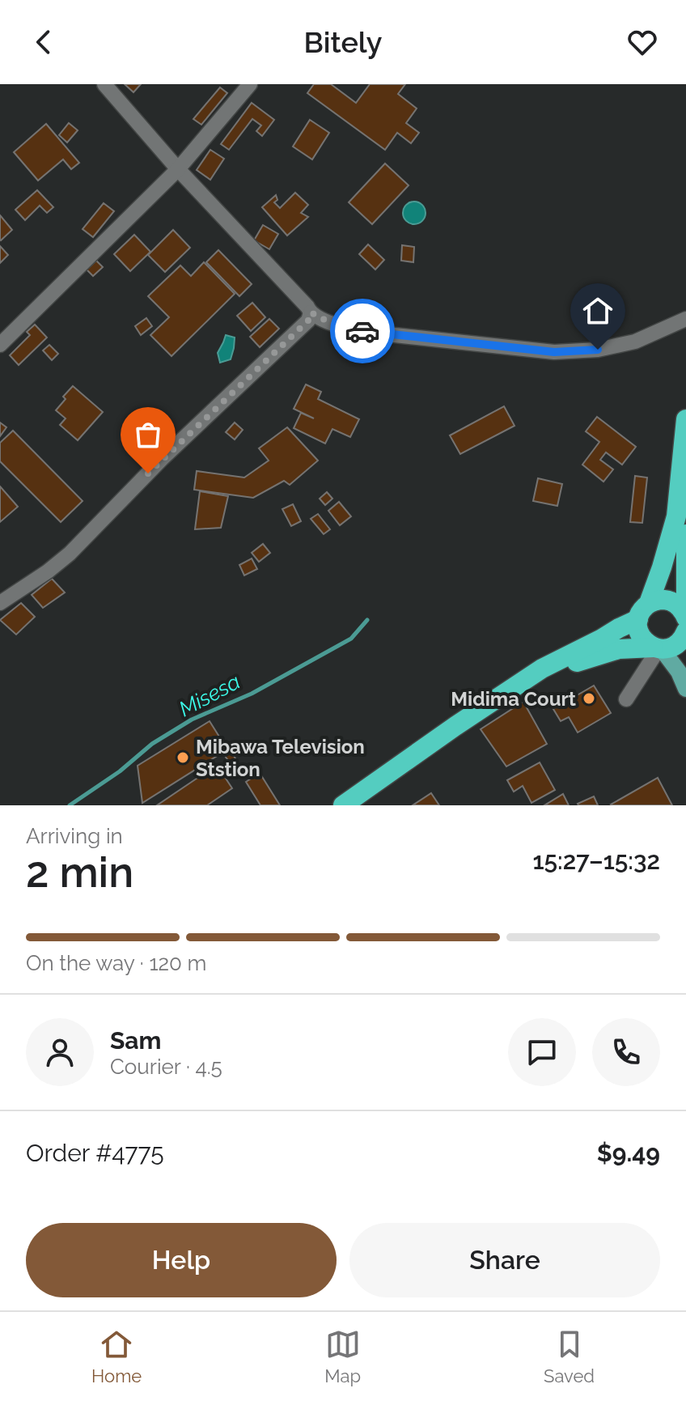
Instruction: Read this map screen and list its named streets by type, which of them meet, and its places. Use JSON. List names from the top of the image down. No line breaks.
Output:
{"water":["Misesa"],"places":["Midima Court","Mibawa Television Ststion"],"page":{"header":"Bitely","heading":["2 min","Arriving in","15:27–15:32"],"panel":["Sam","Courier · 4.5","Order #4775","$9.49"],"bar":"On the way · 120 m","buttons":["Help","Share"],"tabs":["Home","Map","Saved"]}}
